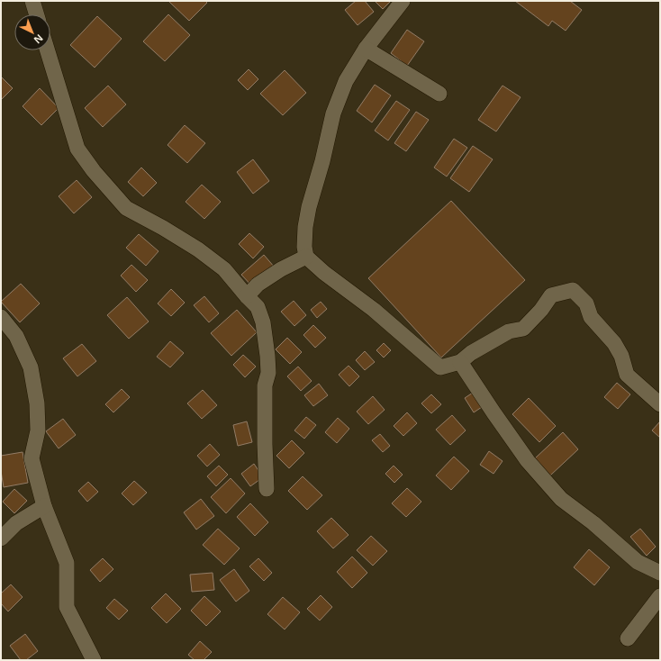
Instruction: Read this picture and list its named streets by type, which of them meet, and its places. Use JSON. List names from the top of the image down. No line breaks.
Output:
{"north":"bottom right"}
